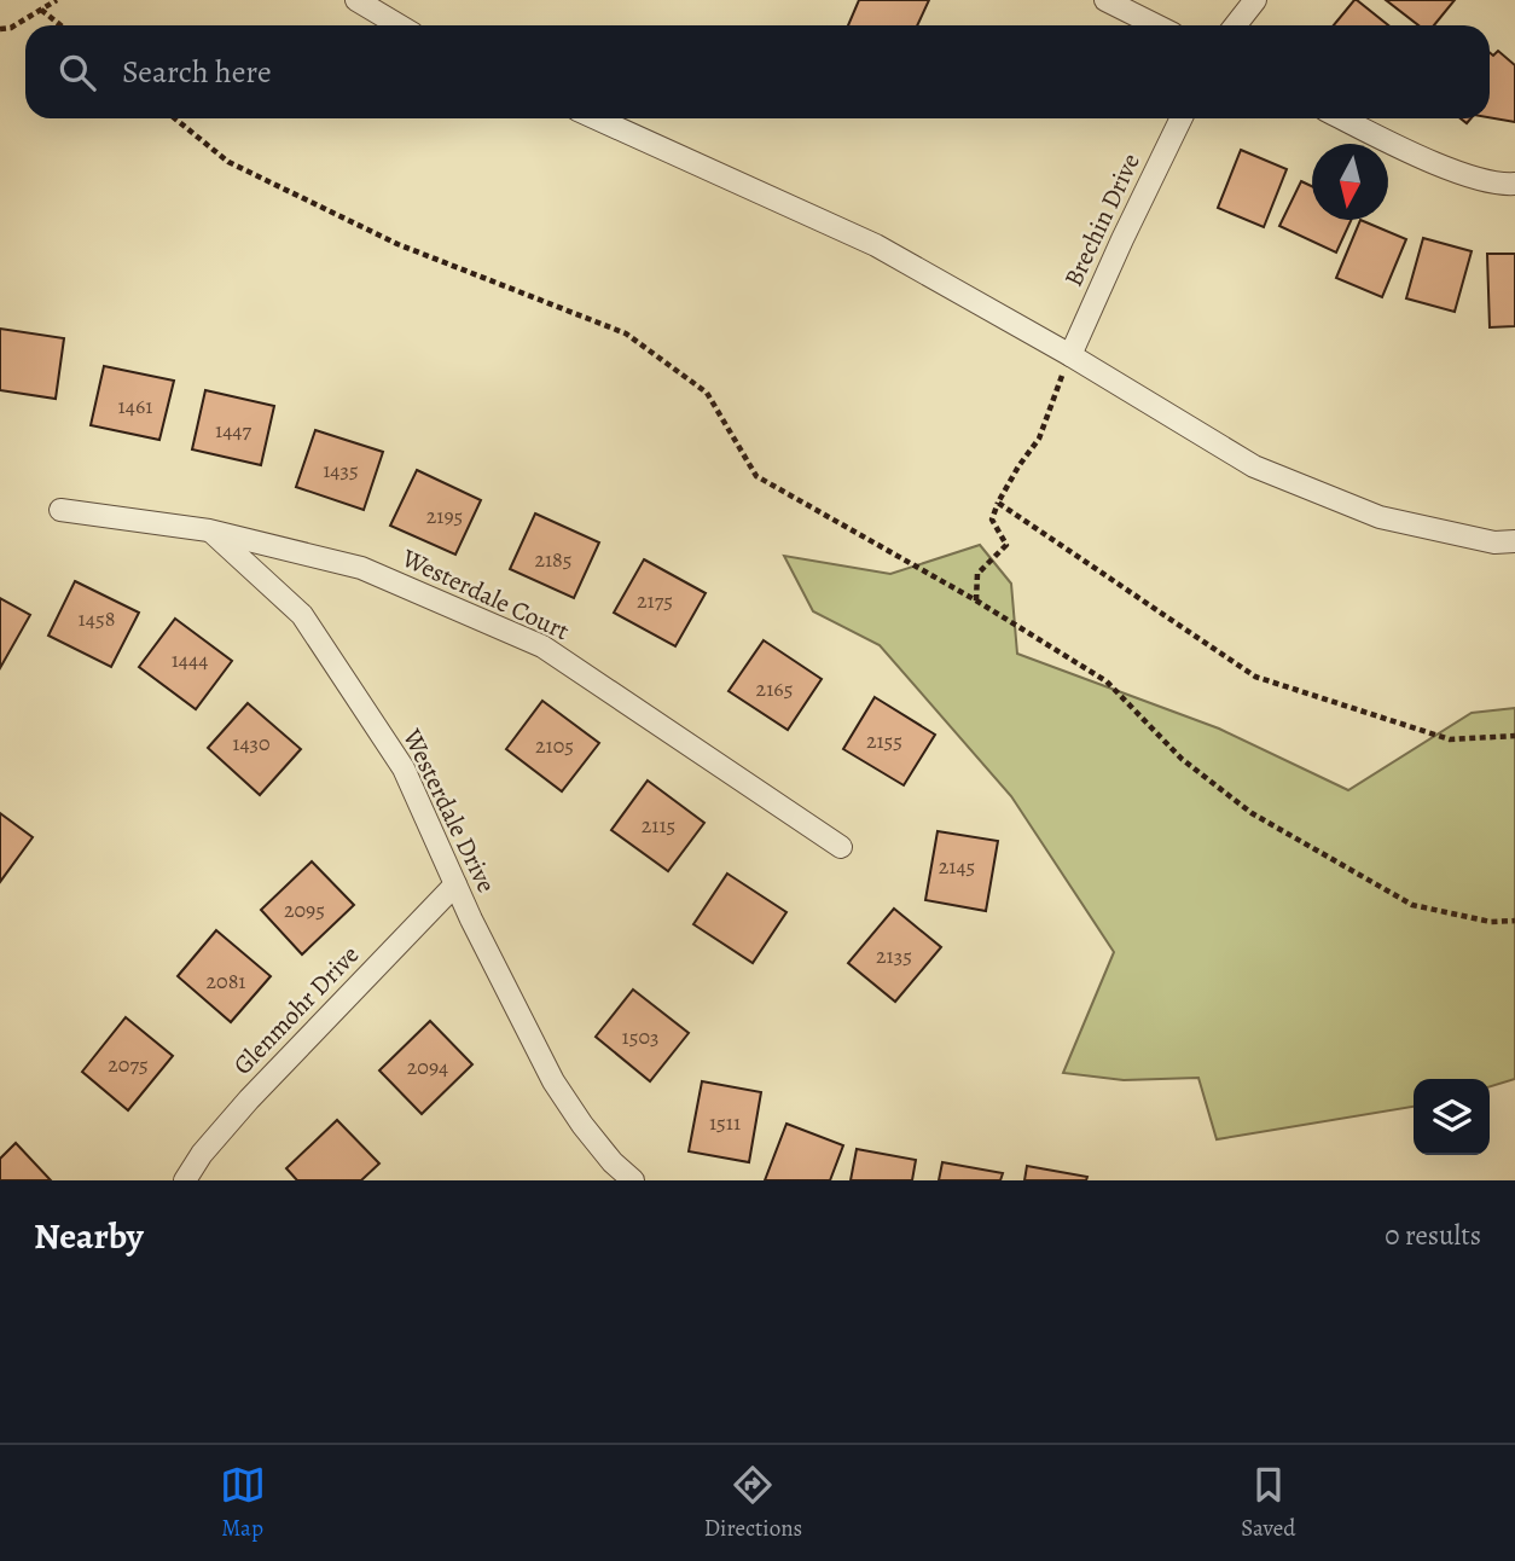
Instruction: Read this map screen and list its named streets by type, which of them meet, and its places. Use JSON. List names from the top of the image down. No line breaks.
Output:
{"streets":{"street":["Brechin Drive","Westerdale Court","Westerdale Drive","Glenmohr Drive"]},"crossings":[["Westerdale Court","Westerdale Drive"],["Westerdale Drive","Glenmohr Drive"]],"house_numbers":["1461","1447","1435","2195","2185","2175","1458","1444","2165","2155","1430","2105","2115","2145","2095","2135","2081","1503","2075","2094","1511"],"north":"bottom","page":{"search":"Search here","heading":["Nearby","0 results"],"nav":["Map","Directions","Saved"]}}
